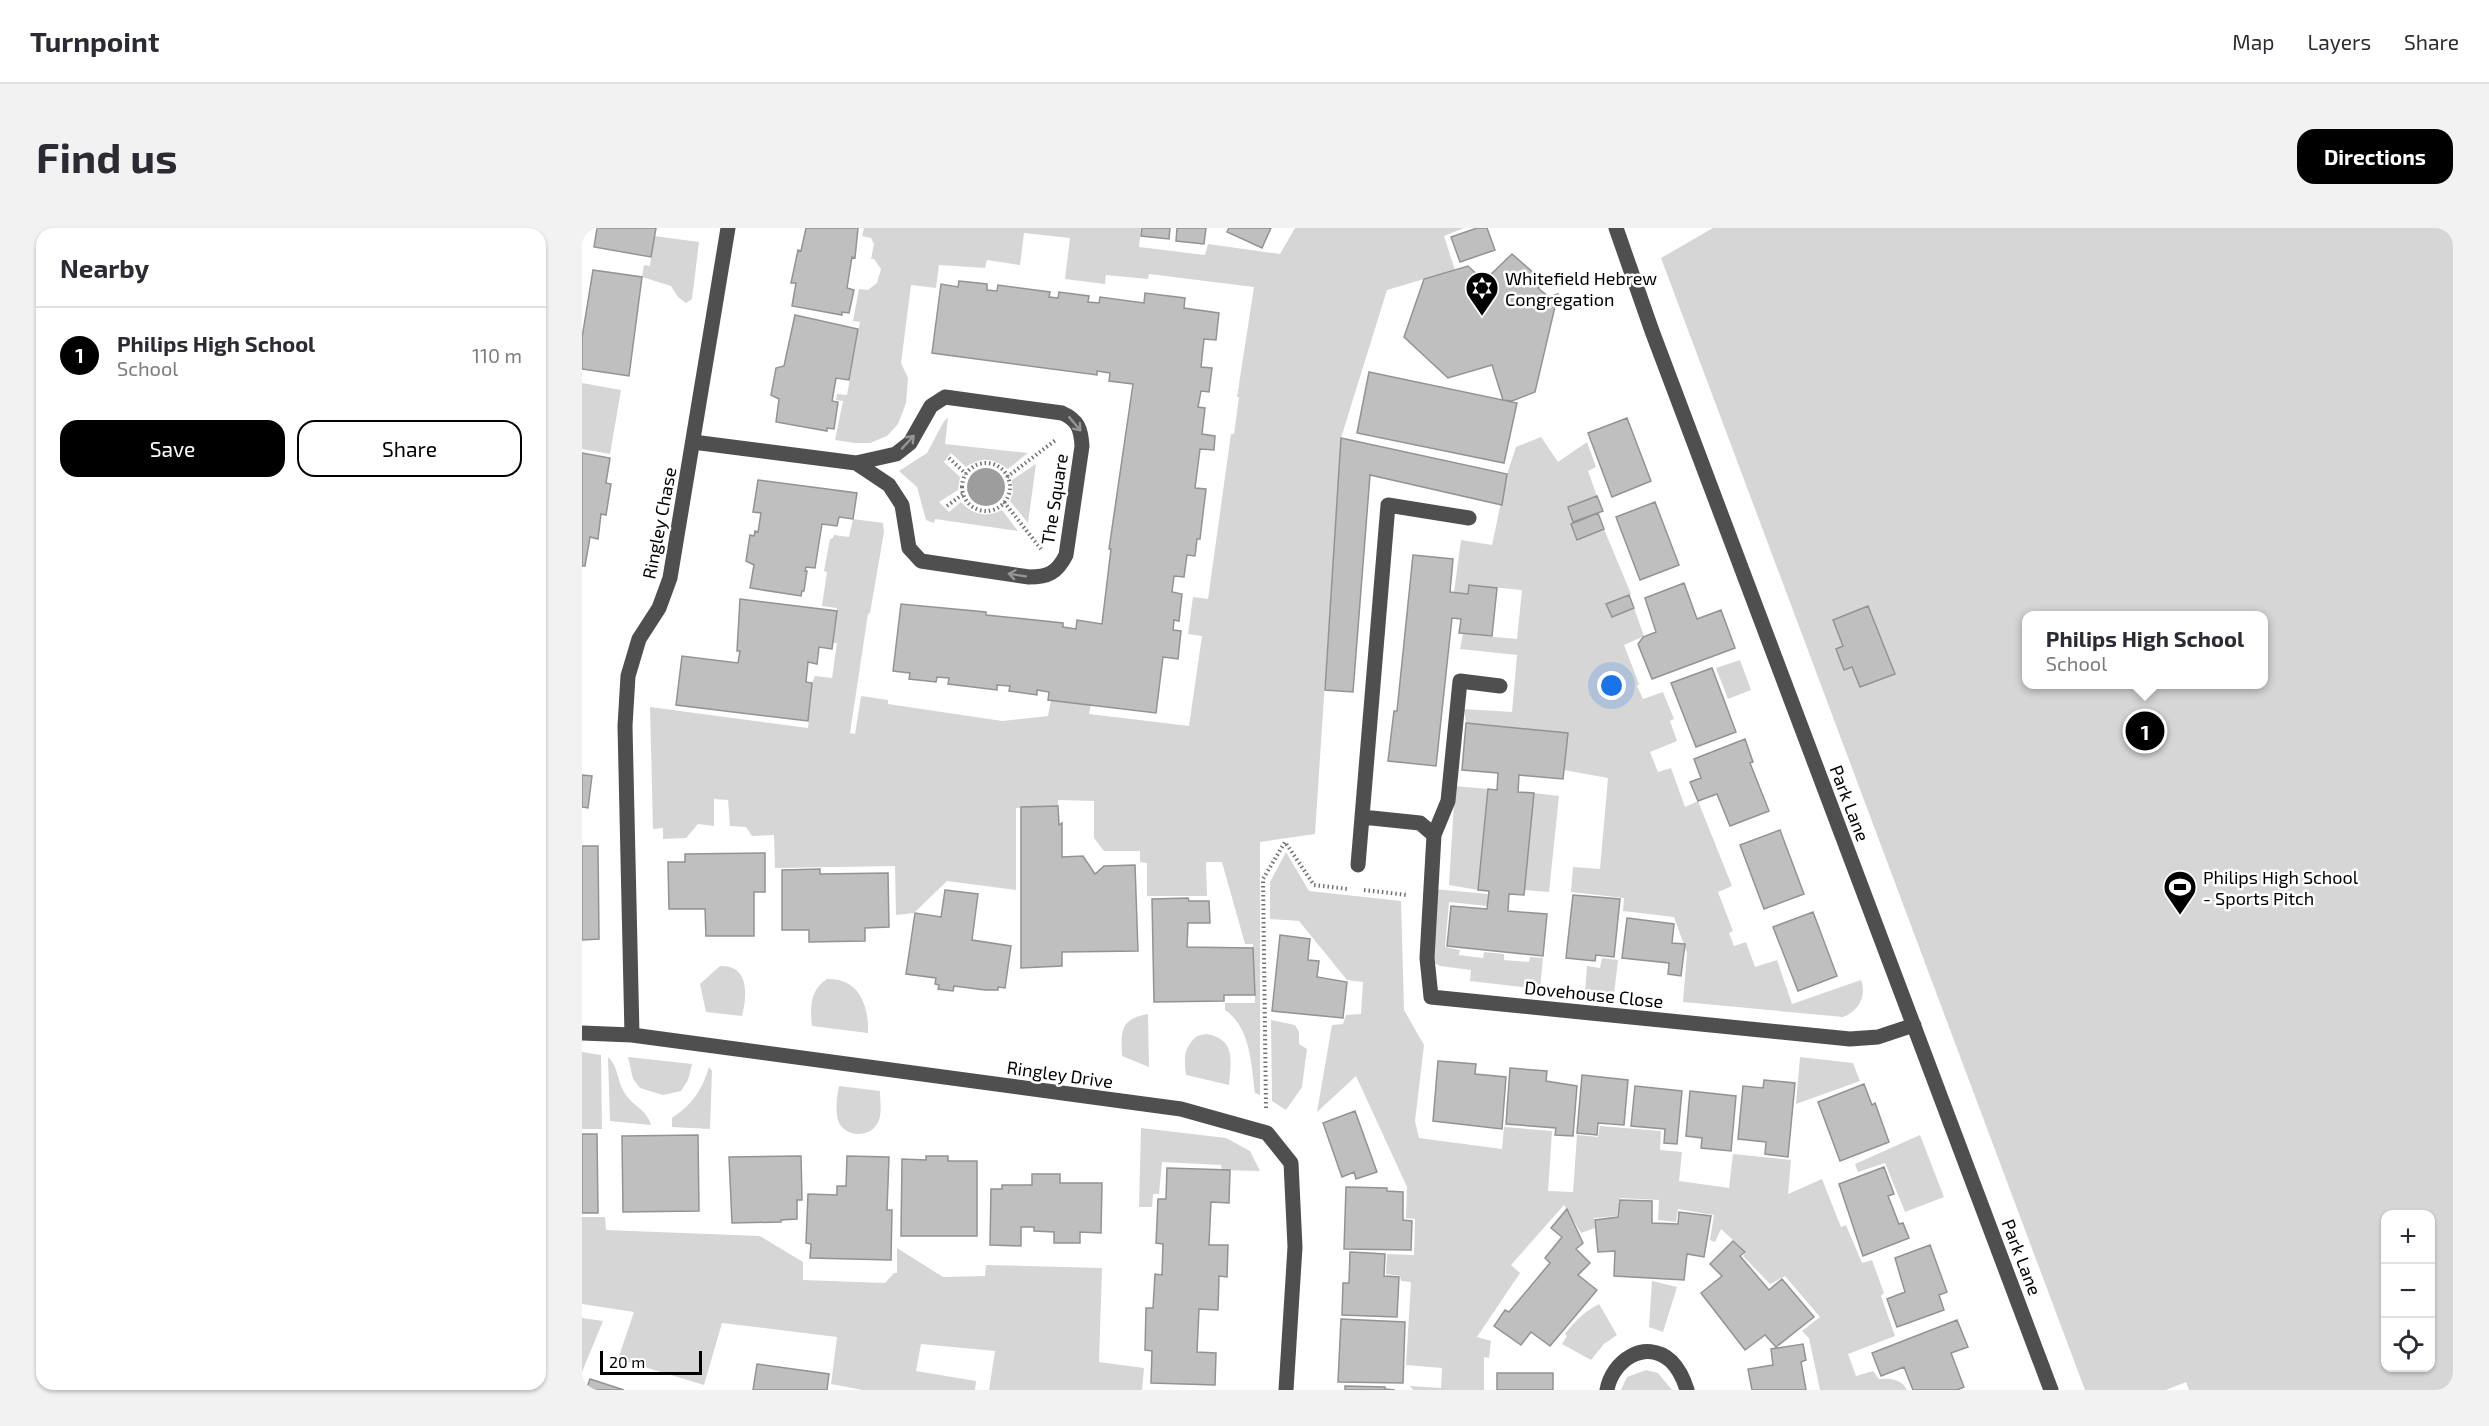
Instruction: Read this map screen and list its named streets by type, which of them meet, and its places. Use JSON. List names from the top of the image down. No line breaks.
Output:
{"streets":{"street":["The Square","Ringley Chase","Park Lane","Dovehouse Close","Ringley Drive"]},"crossings":[["The Square","Ringley Chase"],["Ringley Chase","Ringley Drive"],["Park Lane","Dovehouse Close"]],"places":{"synagogue":["Whitefield Hebrew Congregation"],"sports":["Philips High School - Sports Pitch"]},"scale_bar":"20 m","page":{"header":"Turnpoint","nav":["Map","Layers","Share"],"buttons":["Directions",["Save","Share"]],"title":"Find us","heading":"Nearby","list":[{"mark":"1","name":"Philips High School","note":"School","value":"110 m"}],"popup":["Philips High School","School"],"pins":"1","map_buttons":["+","−"],"scale":"20 m"}}
